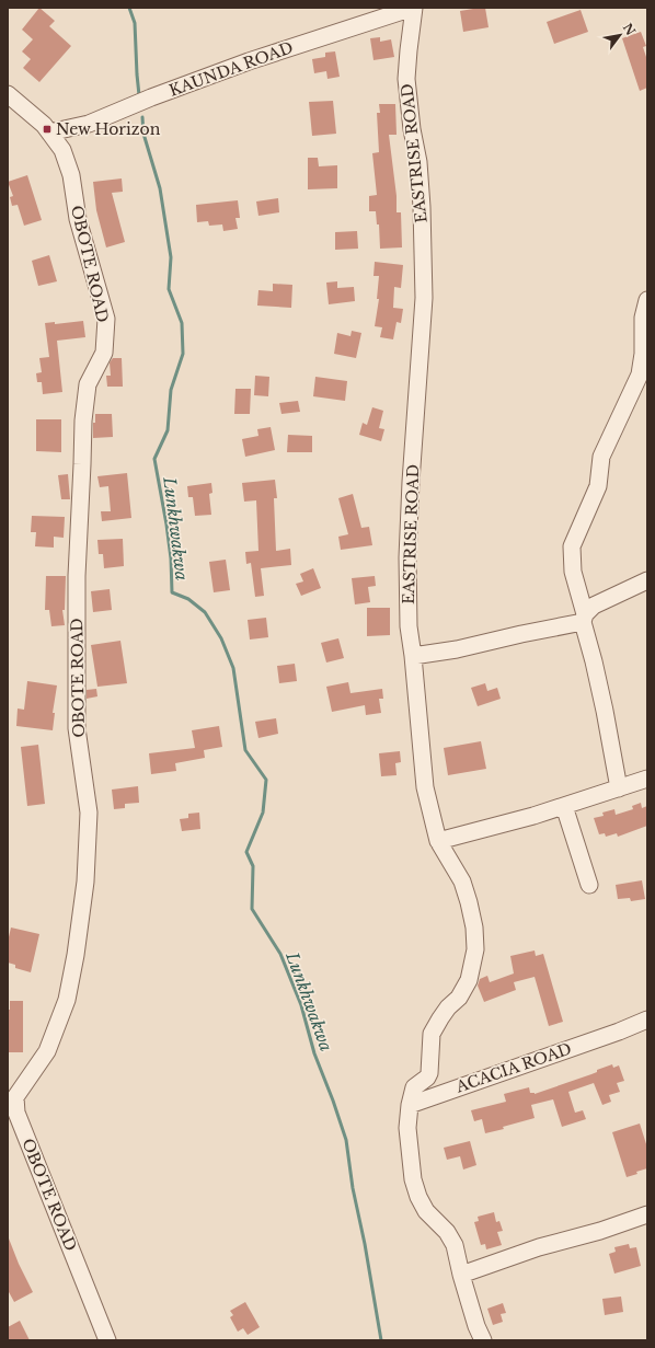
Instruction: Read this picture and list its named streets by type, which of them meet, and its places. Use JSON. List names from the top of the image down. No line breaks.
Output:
{"streets":{"street":["KAUNDA ROAD","EASTRISE ROAD","OBOTE ROAD","ACACIA ROAD"]},"crossings":[["KAUNDA ROAD","EASTRISE ROAD"],["KAUNDA ROAD","OBOTE ROAD"],["EASTRISE ROAD","ACACIA ROAD"]],"water":["Lunkhwakwa"],"places":{"transit":["New Horizon"]},"north":"top right"}
